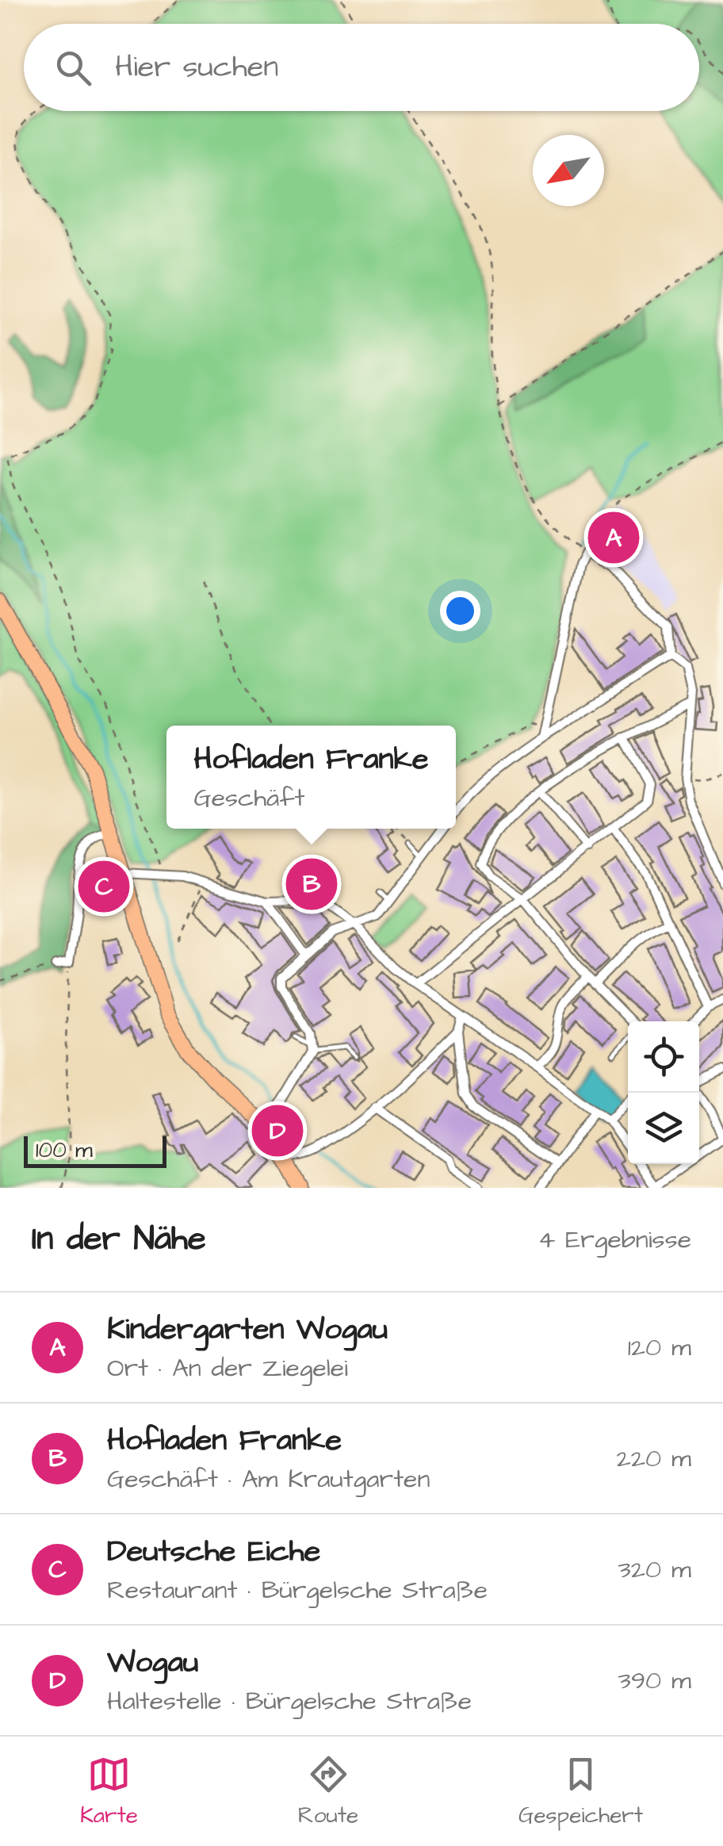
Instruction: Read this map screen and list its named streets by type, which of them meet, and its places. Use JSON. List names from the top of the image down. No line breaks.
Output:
{"scale_bar":"100 m","north":"bottom left","page":{"search":"Hier suchen","pins":["A","B","C","D"],"popup":["Hofladen Franke","Geschäft"],"scale":"100 m","heading":["In der Nähe","4 Ergebnisse"],"list":[{"mark":"A","name":"Kindergarten Wogau","note":"Ort · An der Ziegelei","value":"120 m"},{"mark":"B","name":"Hofladen Franke","note":"Geschäft · Am Krautgarten","value":"220 m"},{"mark":"C","name":"Deutsche Eiche","note":"Restaurant · Bürgelsche Straße","value":"320 m"},{"mark":"D","name":"Wogau","note":"Haltestelle · Bürgelsche Straße","value":"390 m"}],"nav":["Karte","Route","Gespeichert"]}}
